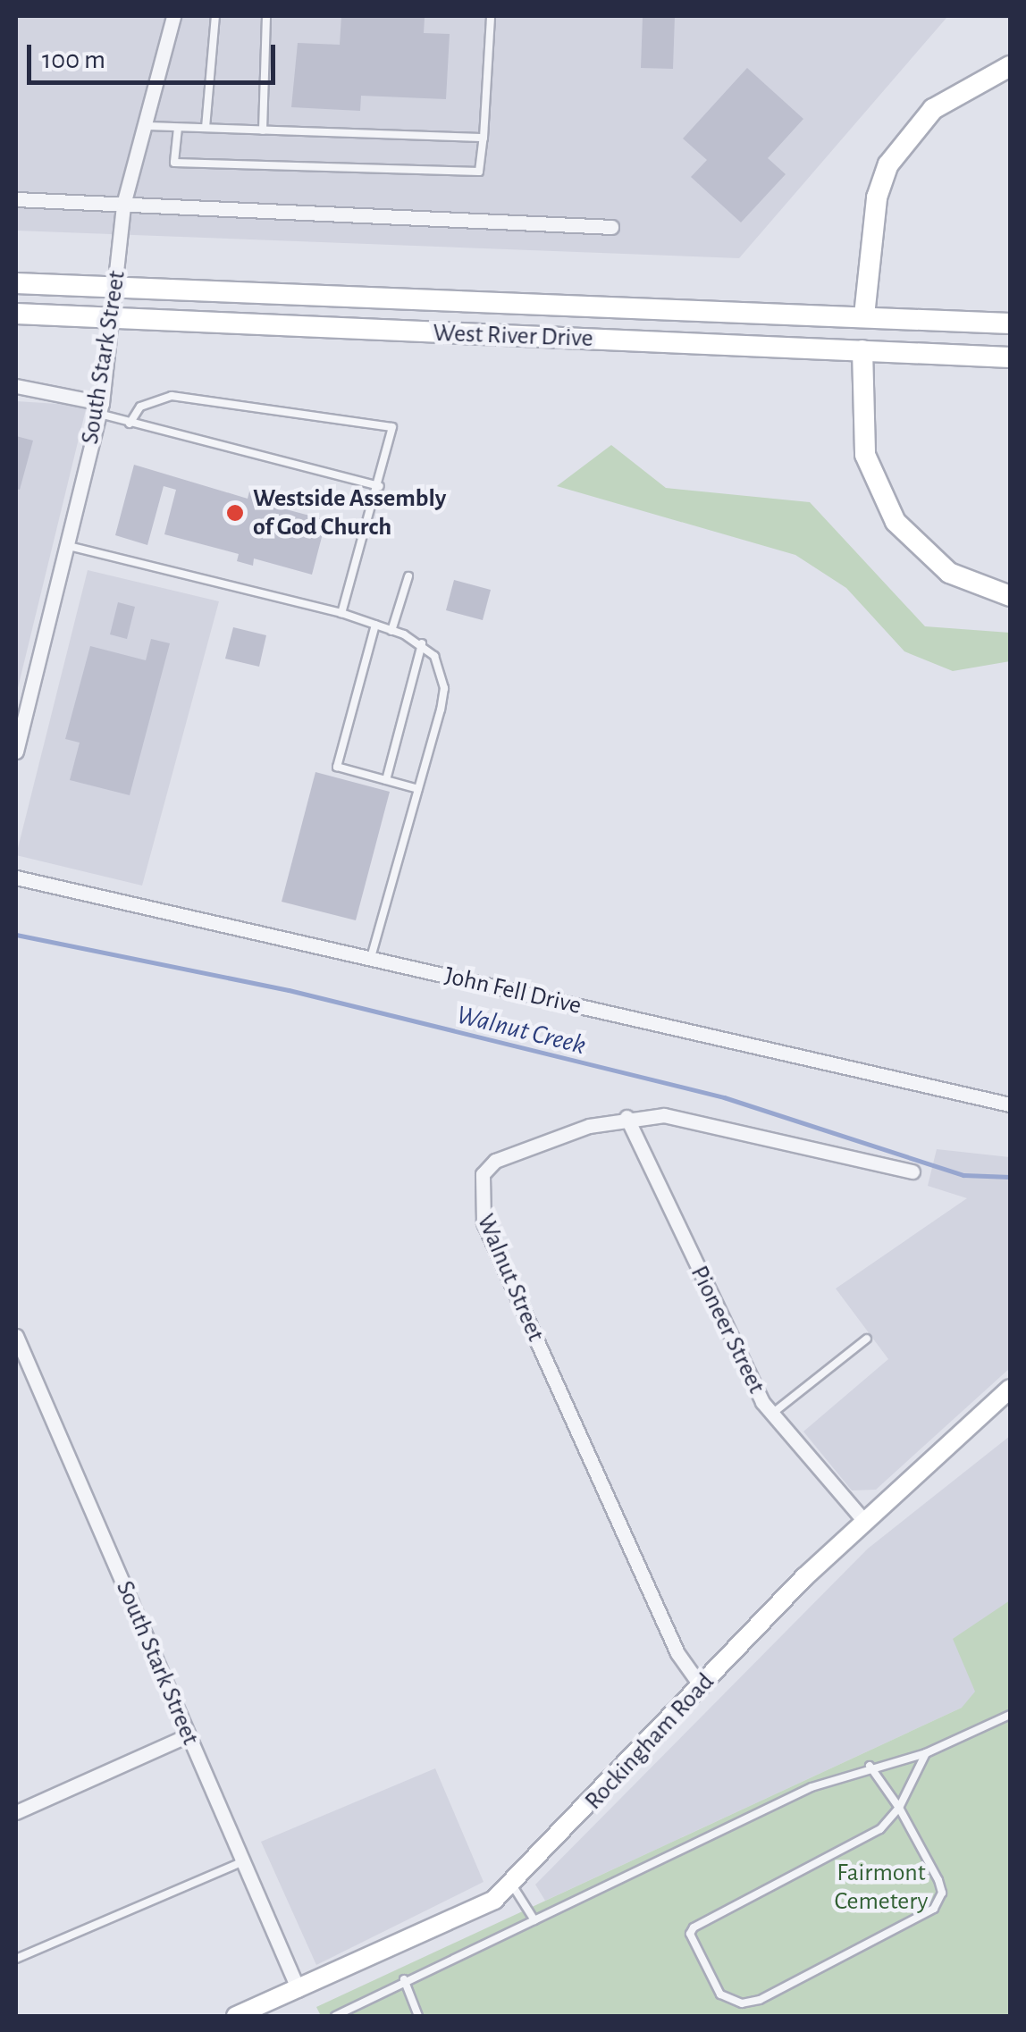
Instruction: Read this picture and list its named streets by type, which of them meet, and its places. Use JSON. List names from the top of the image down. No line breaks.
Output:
{"streets":{"main road":["West River Drive"],"street":["South Stark Street","John Fell Drive","Walnut Street","Pioneer Street","Rockingham Road"]},"crossings":[["West River Drive","South Stark Street"],["South Stark Street","Rockingham Road"],["Walnut Street","Pioneer Street"],["Walnut Street","Rockingham Road"],["Pioneer Street","Rockingham Road"]],"water":["Walnut Creek"],"parks":["Fairmont Cemetery"],"places":["Westside Assembly of God Church"],"scale_bar":"100 m"}
